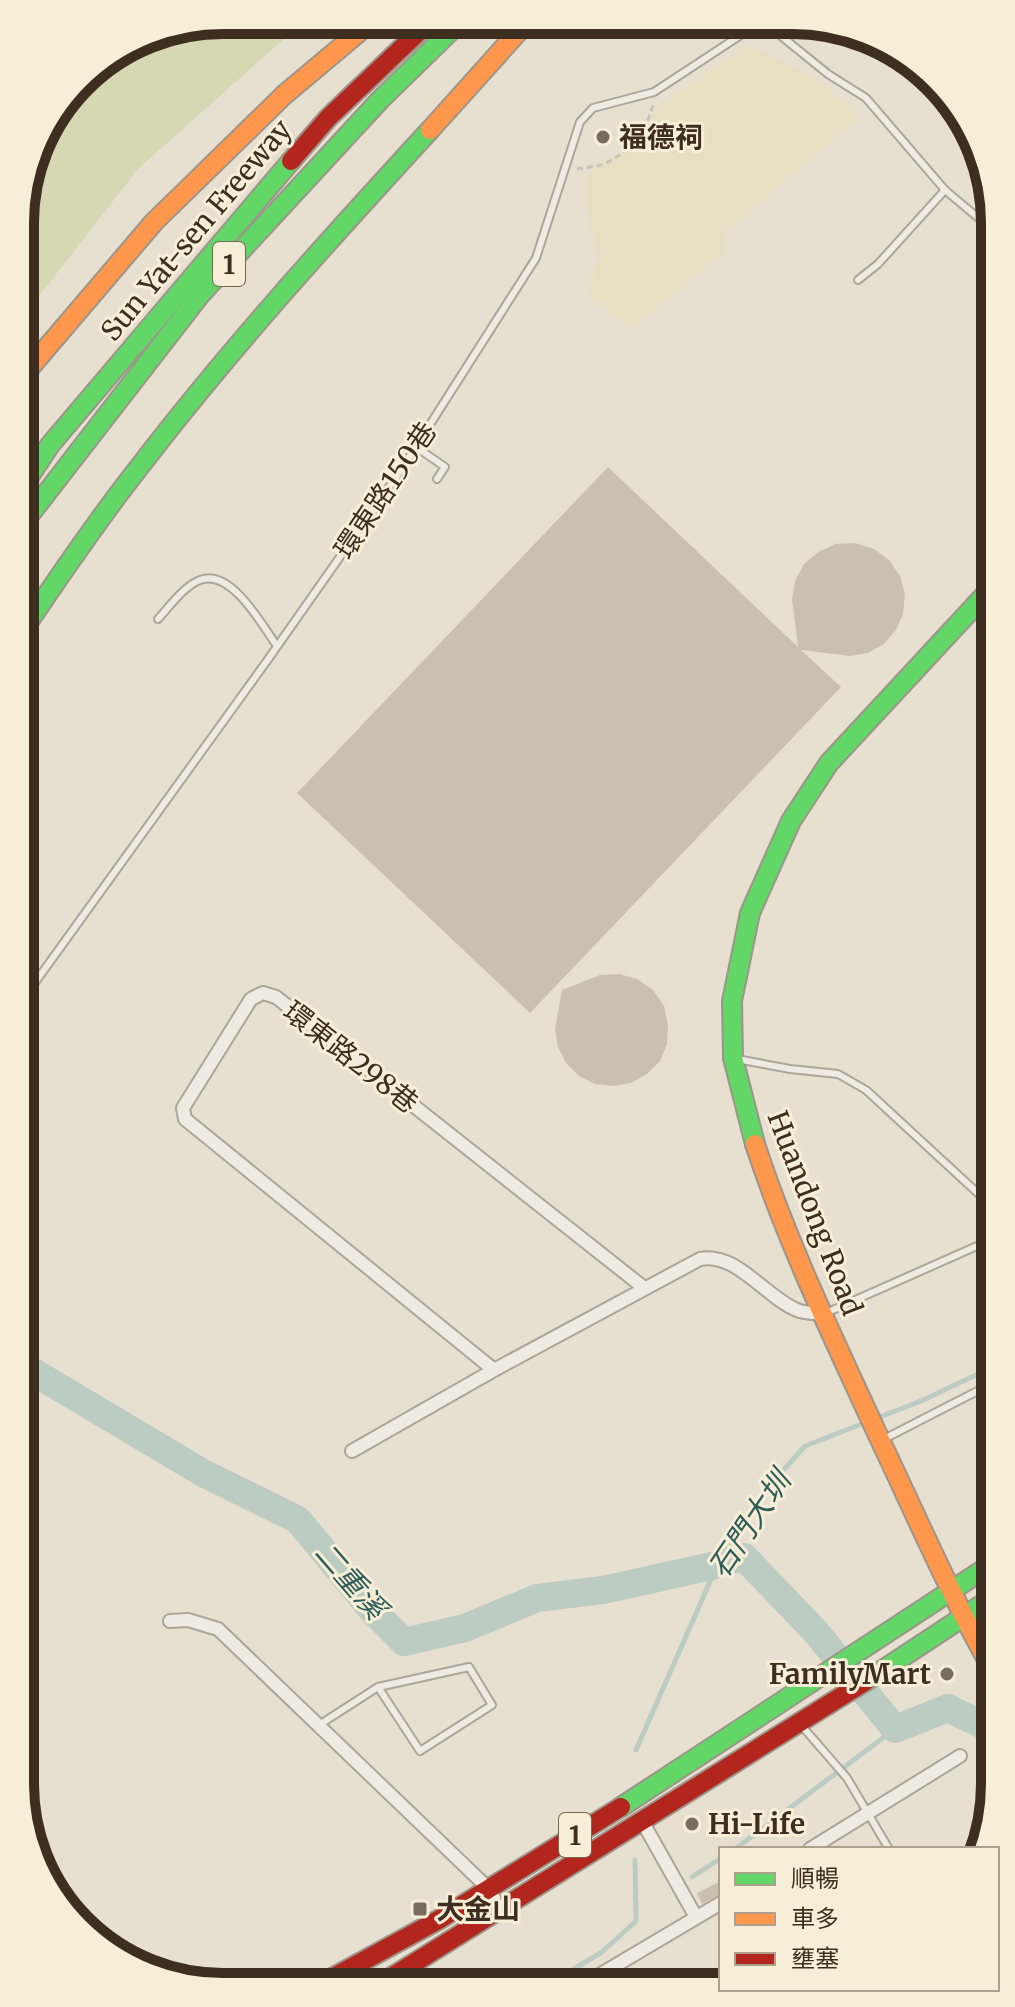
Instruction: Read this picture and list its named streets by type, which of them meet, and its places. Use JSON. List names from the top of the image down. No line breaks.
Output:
{"streets":{"main road":["Sun Yat-sen Freeway","1","Huandong Road"],"street":["環東路298巷"],"lane":["環東路150巷"]},"crossings":[["1","Huandong Road"]],"water":["石門大圳","二重溪"],"places":{"other":["福德祠","FamilyMart","Hi-Life"],"transit":["大金山"]},"legend":["順暢","車多","壅塞"]}
